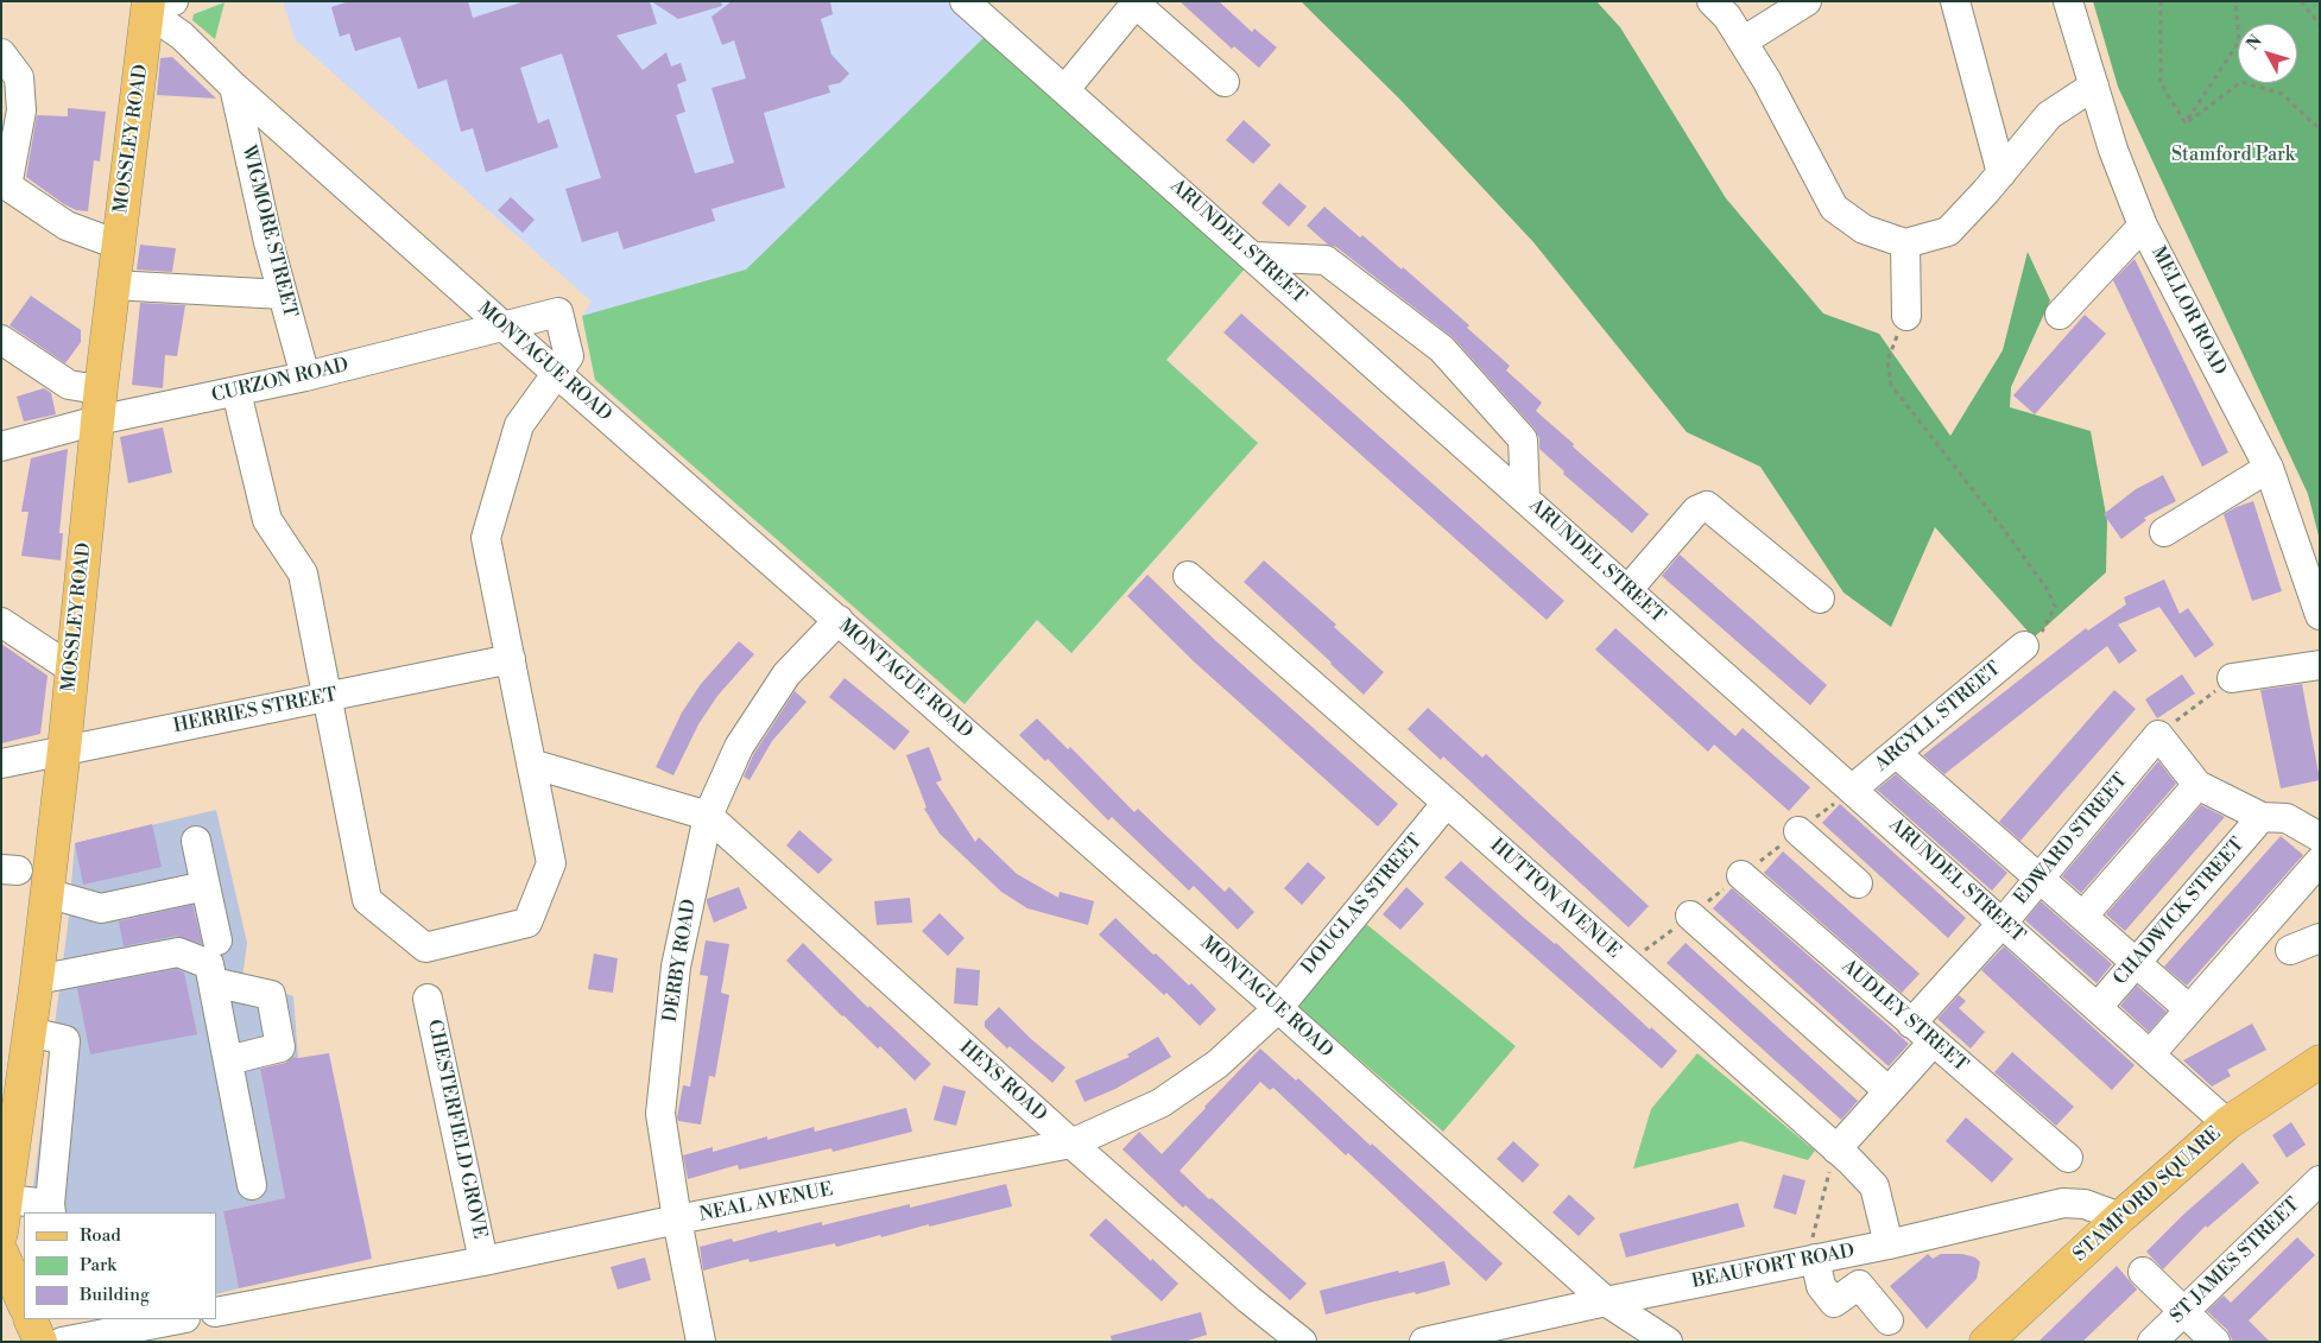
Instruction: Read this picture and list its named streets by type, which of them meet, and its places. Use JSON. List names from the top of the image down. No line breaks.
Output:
{"streets":{"main road":["MOSSLEY ROAD","STAMFORD SQUARE"],"street":["WIGMORE STREET","ARUNDEL STREET","MELLOR ROAD","MONTAGUE ROAD","CURZON ROAD","HERRIES STREET","ARGYLL STREET","EDWARD STREET","HUTTON AVENUE","DOUGLAS STREET","CHADWICK STREET","DERBY ROAD","AUDLEY STREET","HEYS ROAD","CHESTERFIELD GROVE","NEAL AVENUE","ST JAMES STREET","BEAUFORT ROAD"]},"crossings":[["MOSSLEY ROAD","MONTAGUE ROAD"],["MOSSLEY ROAD","CURZON ROAD"],["MOSSLEY ROAD","HERRIES STREET"],["WIGMORE STREET","MONTAGUE ROAD"],["WIGMORE STREET","CURZON ROAD"],["ARUNDEL STREET","ARGYLL STREET"],["ARUNDEL STREET","EDWARD STREET"],["ARUNDEL STREET","CHADWICK STREET"],["ARUNDEL STREET","STAMFORD SQUARE"],["MONTAGUE ROAD","CURZON ROAD"],["MONTAGUE ROAD","DOUGLAS STREET"],["MONTAGUE ROAD","DERBY ROAD"],["MONTAGUE ROAD","NEAL AVENUE"],["MONTAGUE ROAD","BEAUFORT ROAD"],["EDWARD STREET","AUDLEY STREET"],["HUTTON AVENUE","DOUGLAS STREET"],["HUTTON AVENUE","BEAUFORT ROAD"],["DOUGLAS STREET","NEAL AVENUE"],["DERBY ROAD","HEYS ROAD"],["DERBY ROAD","NEAL AVENUE"],["HEYS ROAD","NEAL AVENUE"],["CHESTERFIELD GROVE","NEAL AVENUE"],["STAMFORD SQUARE","BEAUFORT ROAD"]],"parks":["Stamford Park"],"legend":["Road","Park","Building"],"north":"top left"}
